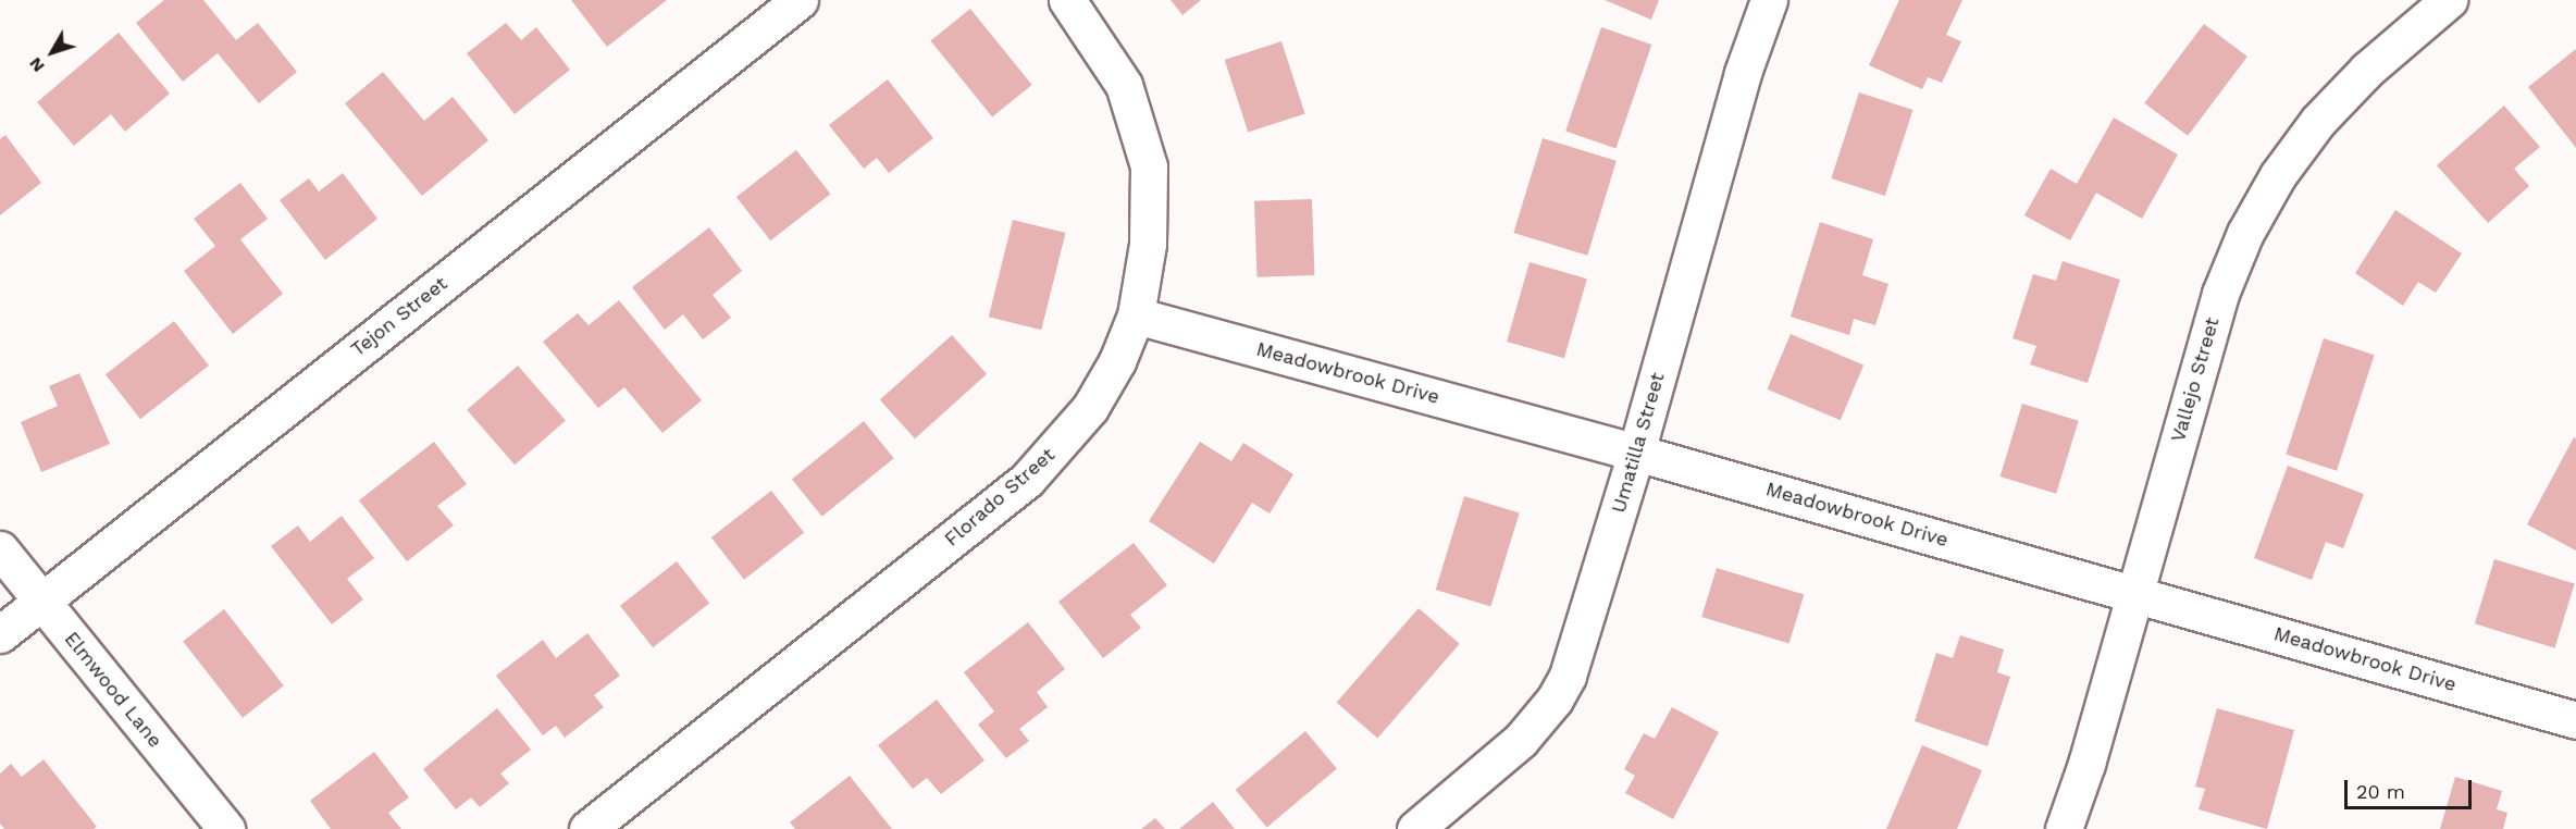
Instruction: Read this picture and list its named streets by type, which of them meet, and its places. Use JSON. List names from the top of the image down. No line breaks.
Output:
{"streets":{"street":["Tejon Street","Meadowbrook Drive","Vallejo Street","Umatilla Street","Florado Street","Elmwood Lane"]},"crossings":[["Tejon Street","Elmwood Lane"],["Meadowbrook Drive","Vallejo Street"],["Meadowbrook Drive","Umatilla Street"],["Meadowbrook Drive","Florado Street"]],"scale_bar":"20 m","north":"bottom left"}
